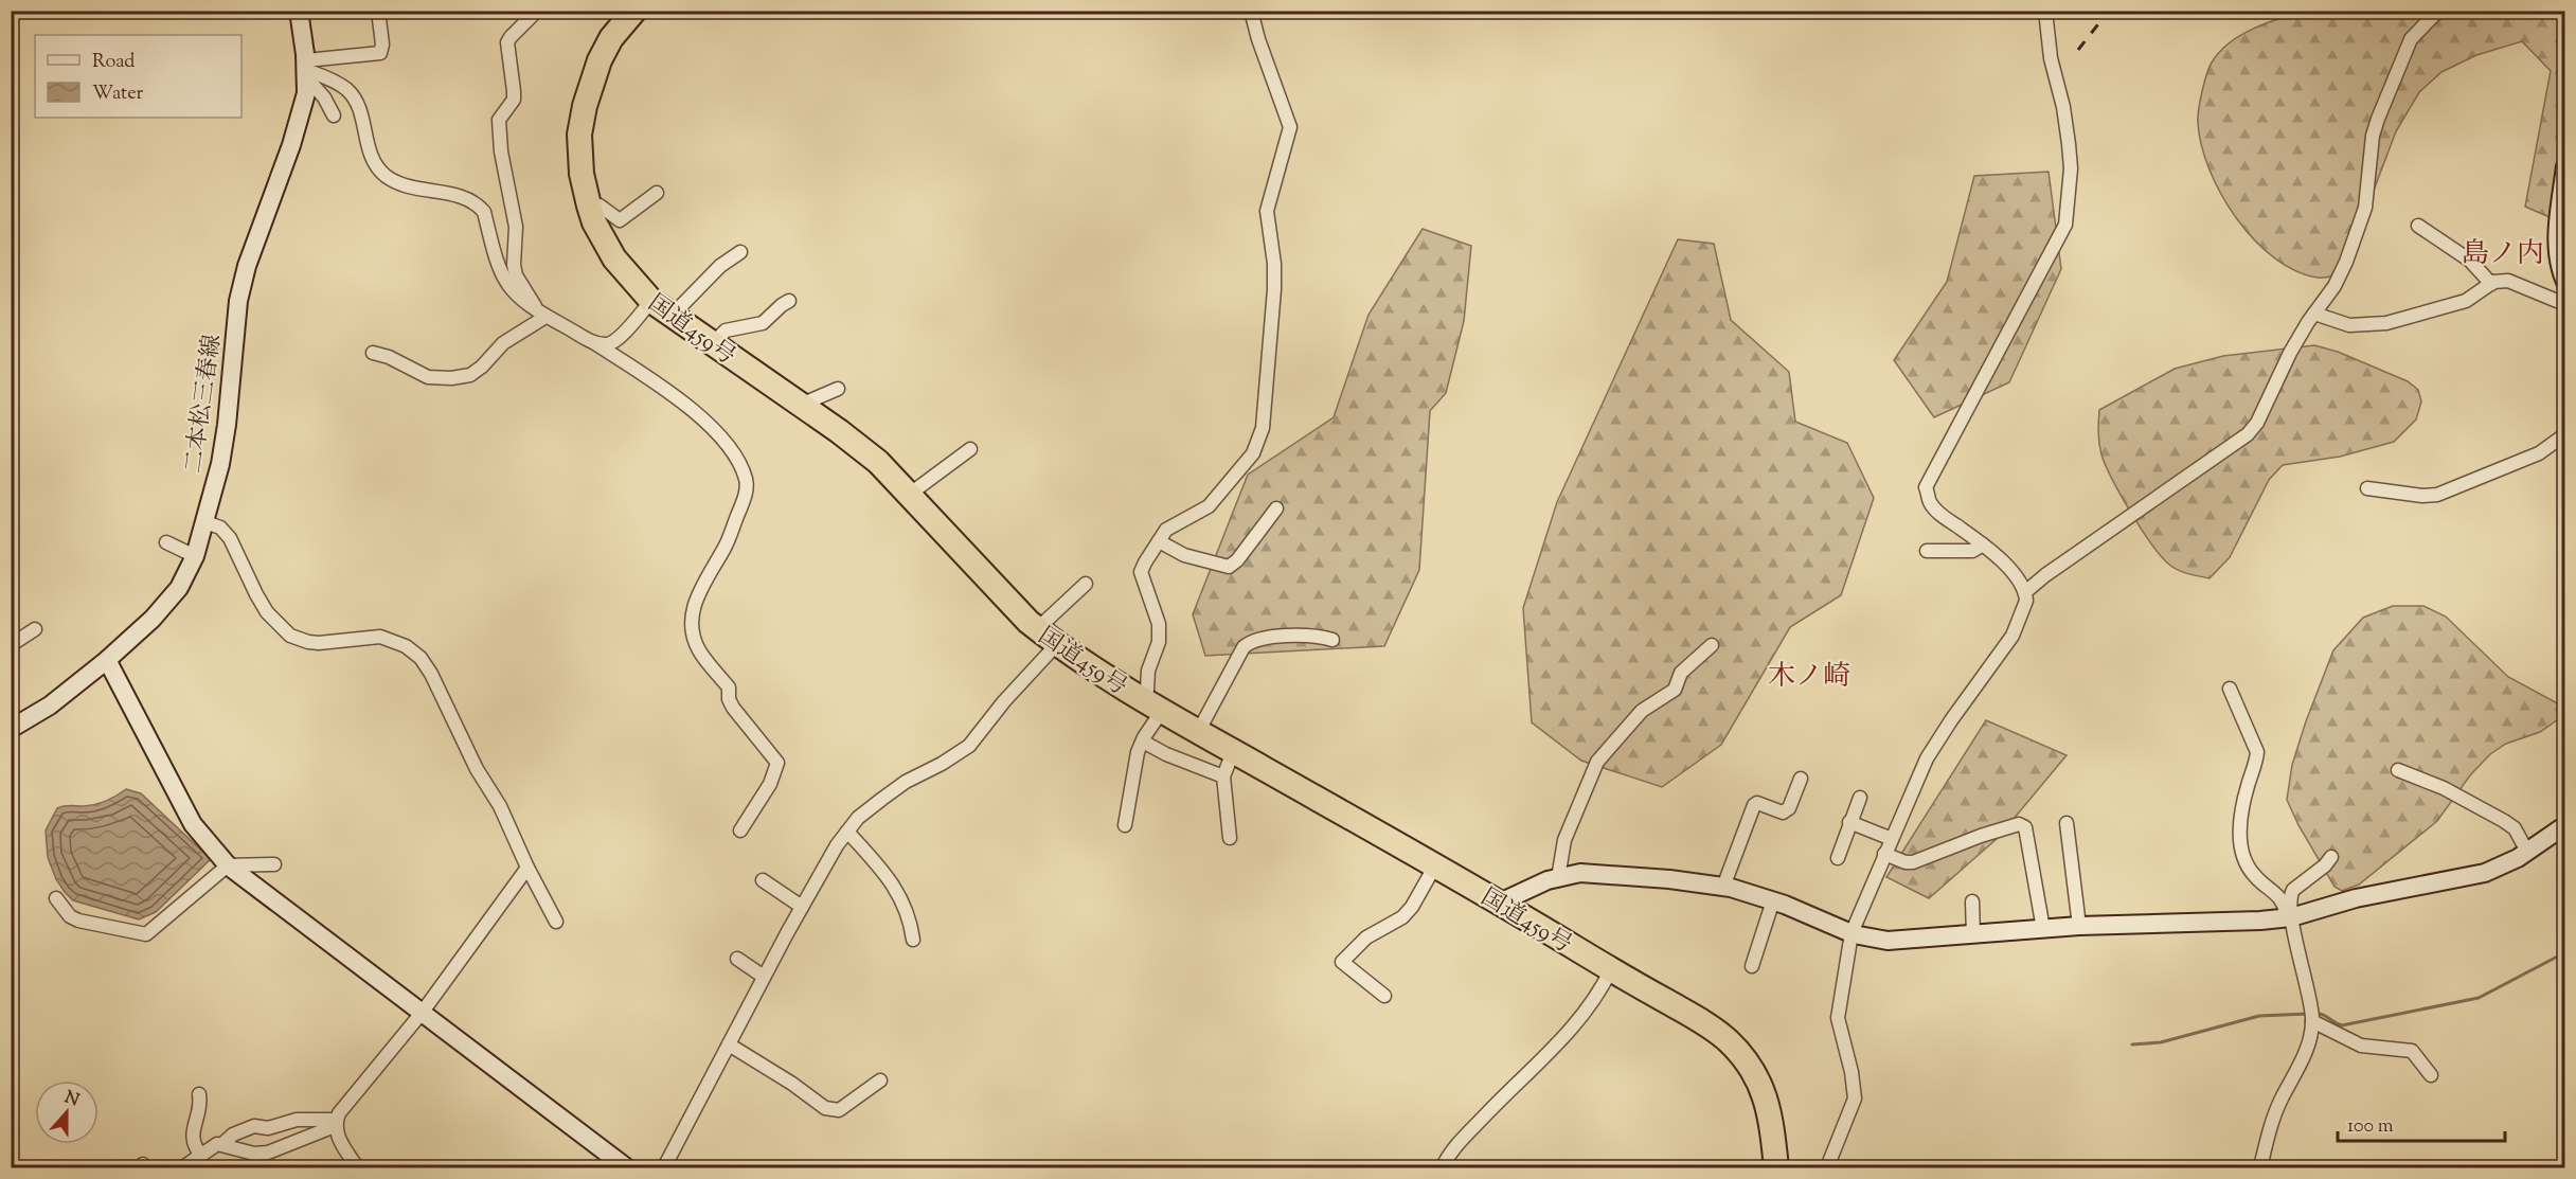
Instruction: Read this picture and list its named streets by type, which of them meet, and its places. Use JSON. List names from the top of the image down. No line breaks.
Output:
{"streets":{"highway":["国道459号"],"street":["二本松三春線"]},"districts":["島ノ内","木ノ崎"],"legend":["Road","Water"],"scale_bar":"100 m","north":"top"}
